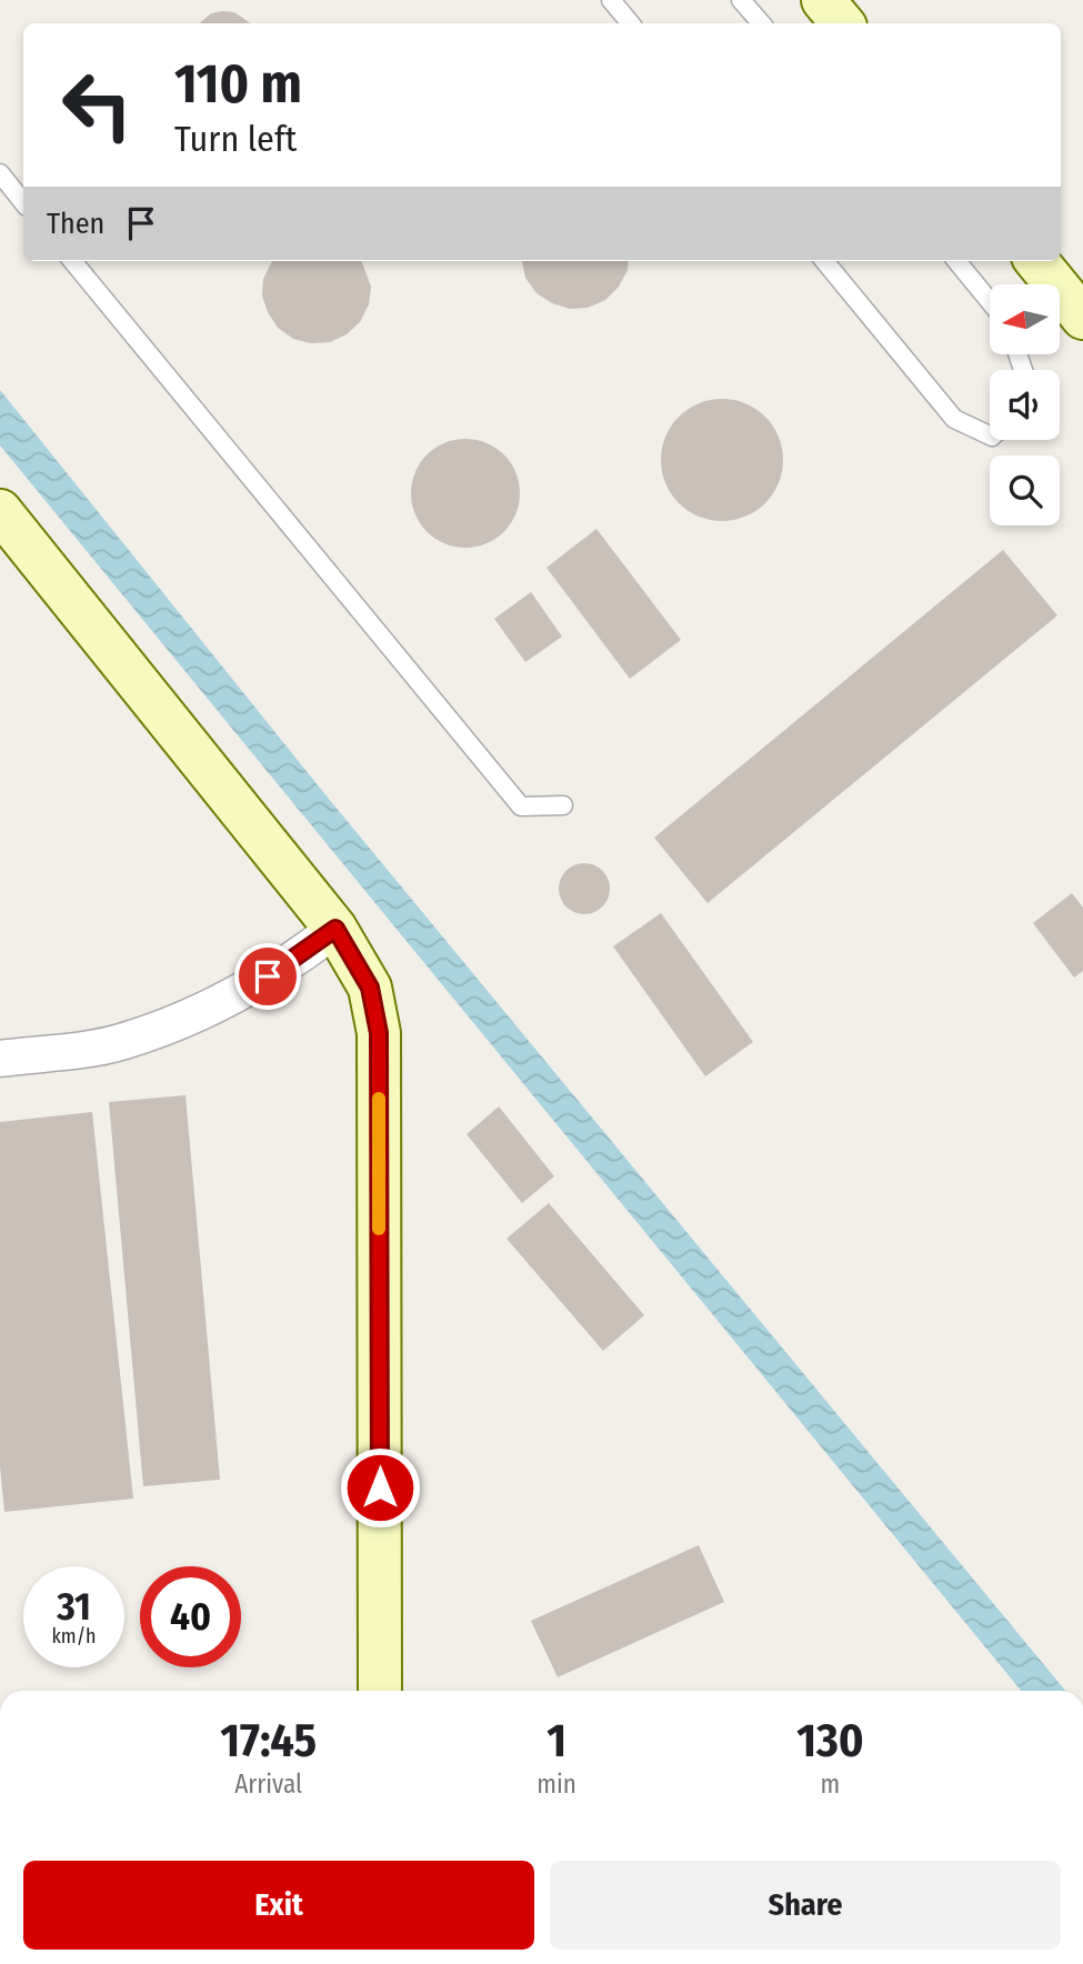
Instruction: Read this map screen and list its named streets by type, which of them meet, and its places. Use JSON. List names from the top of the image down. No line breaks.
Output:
{"north":"left","page":{"turn":["110 m","Turn left"],"then":"Then","speed":"31 km/h","limit":"40","eta":["17:45","Arrival","1","min","130","m"],"buttons":["Exit","Share"]}}
